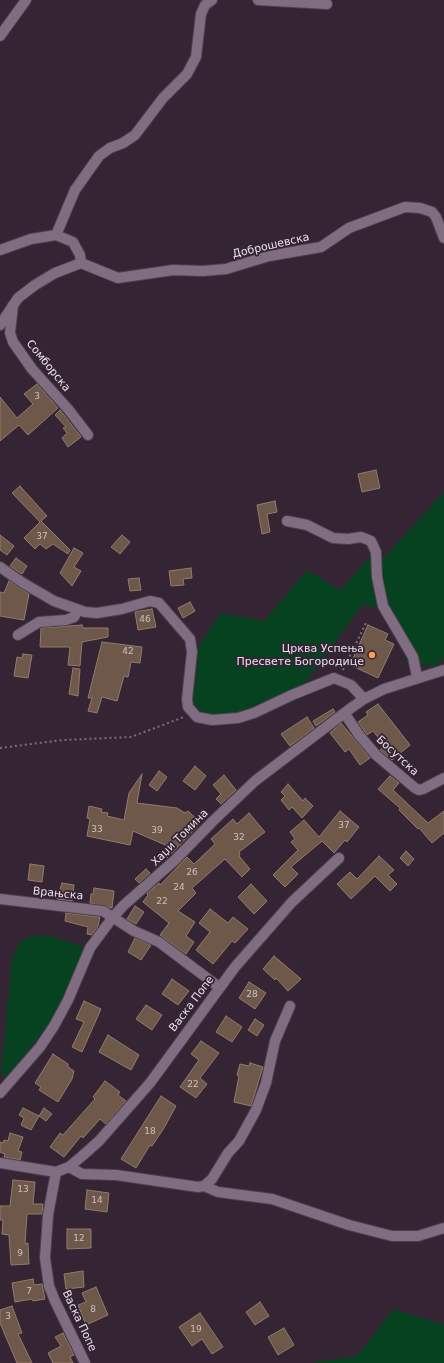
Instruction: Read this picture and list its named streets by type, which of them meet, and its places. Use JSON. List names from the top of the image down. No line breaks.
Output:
{"streets":{"street":["Доброшевска","Сомборска","Босутска","Хаџи Томина","Врањска","Васка Попе"]},"crossings":[["Босутска","Хаџи Томина"],["Хаџи Томина","Врањска"],["Врањска","Васка Попе"]],"places":["Црква Успења Пресвете Богородице"],"house_numbers":["3","37","46","42","37","33","39","32","26","24","22","28","22","18","13","14","12","9","7","8","3","19"]}
